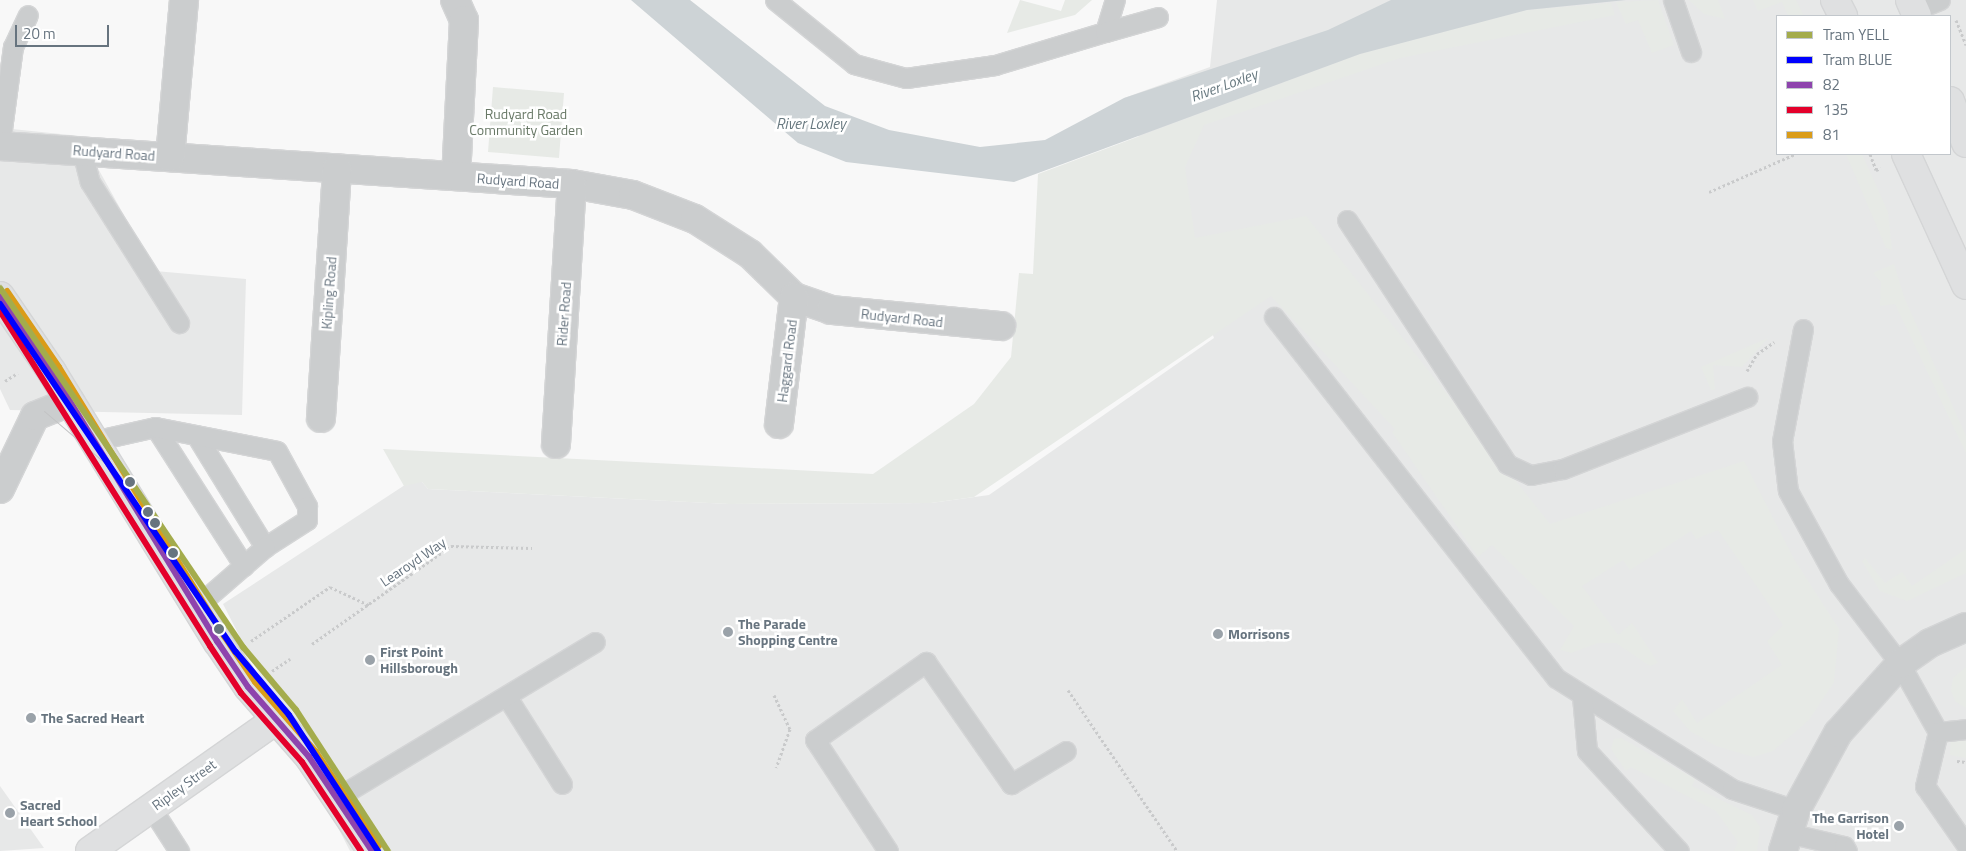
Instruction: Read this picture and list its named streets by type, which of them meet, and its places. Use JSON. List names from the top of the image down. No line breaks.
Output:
{"streets":{"main road":["Ripley Street"],"street":["Rudyard Road","Kipling Road","Rider Road","Haggard Road"],"path":["Learoyd Way"]},"crossings":[["Rudyard Road","Kipling Road"],["Rudyard Road","Rider Road"],["Rudyard Road","Haggard Road"]],"water":["River Loxley"],"parks":["Rudyard Road Community Garden"],"places":["The Parade Shopping Centre","Morrisons","First Point Hillsborough","The Sacred Heart","Sacred Heart School","The Garrison Hotel"],"lines":["tram line YELL","transit line 81","transit line 82","tram line BLUE","transit line 135"],"legend":["Tram YELL","Tram BLUE","82","135","81"],"scale_bar":"20 m"}
